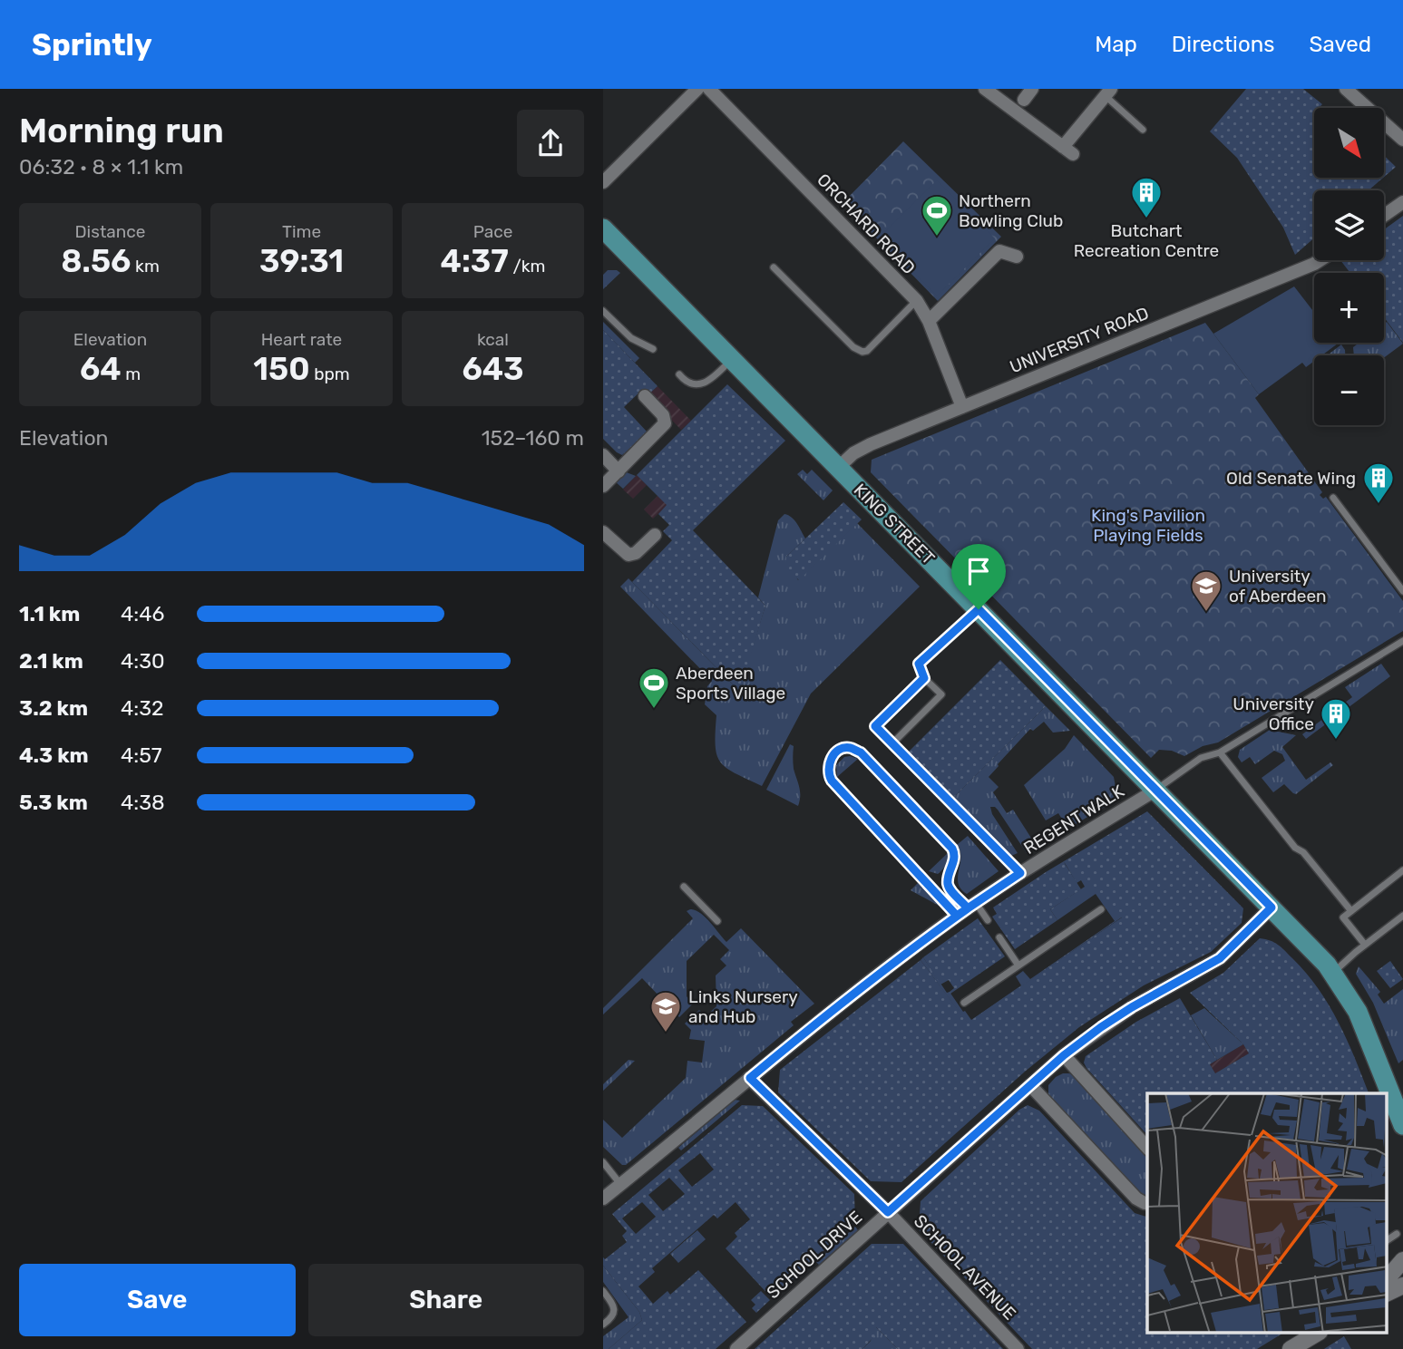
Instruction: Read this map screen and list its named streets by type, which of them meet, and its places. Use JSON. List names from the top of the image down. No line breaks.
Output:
{"streets":{"main road":["KING STREET"],"street":["ORCHARD ROAD","UNIVERSITY ROAD","REGENT WALK","SCHOOL DRIVE","SCHOOL AVENUE"]},"crossings":[["ORCHARD ROAD","UNIVERSITY ROAD"],["UNIVERSITY ROAD","KING STREET"],["KING STREET","REGENT WALK"],["KING STREET","SCHOOL DRIVE"],["REGENT WALK","SCHOOL AVENUE"],["SCHOOL DRIVE","SCHOOL AVENUE"]],"parks":["King's Pavilion Playing Fields"],"places":{"building":["Butchart Recreation Centre","Old Senate Wing","University Office"],"sports":["Northern Bowling Club","Aberdeen Sports Village"],"school or university":["University of Aberdeen","Links Nursery and Hub"]},"north":"bottom right","page":{"header":"Sprintly","nav":["Map","Directions","Saved"],"heading":["Morning run","06:32 · 8 × 1.1 km"],"map_buttons":["+","−"],"stats":[["Distance","8.56 km"],["Time","39:31"],["Pace","4:37 /km"],["Elevation","64 m"],["Heart rate","150 bpm"],["kcal","643"]],"chart":["Elevation","152–160 m"],"list":[{"name":"1.1 km","note":"4:46"},{"name":"2.1 km","note":"4:30"},{"name":"3.2 km","note":"4:32"},{"name":"4.3 km","note":"4:57"},{"name":"5.3 km","note":"4:38"}],"buttons":["Save","Share"]}}
